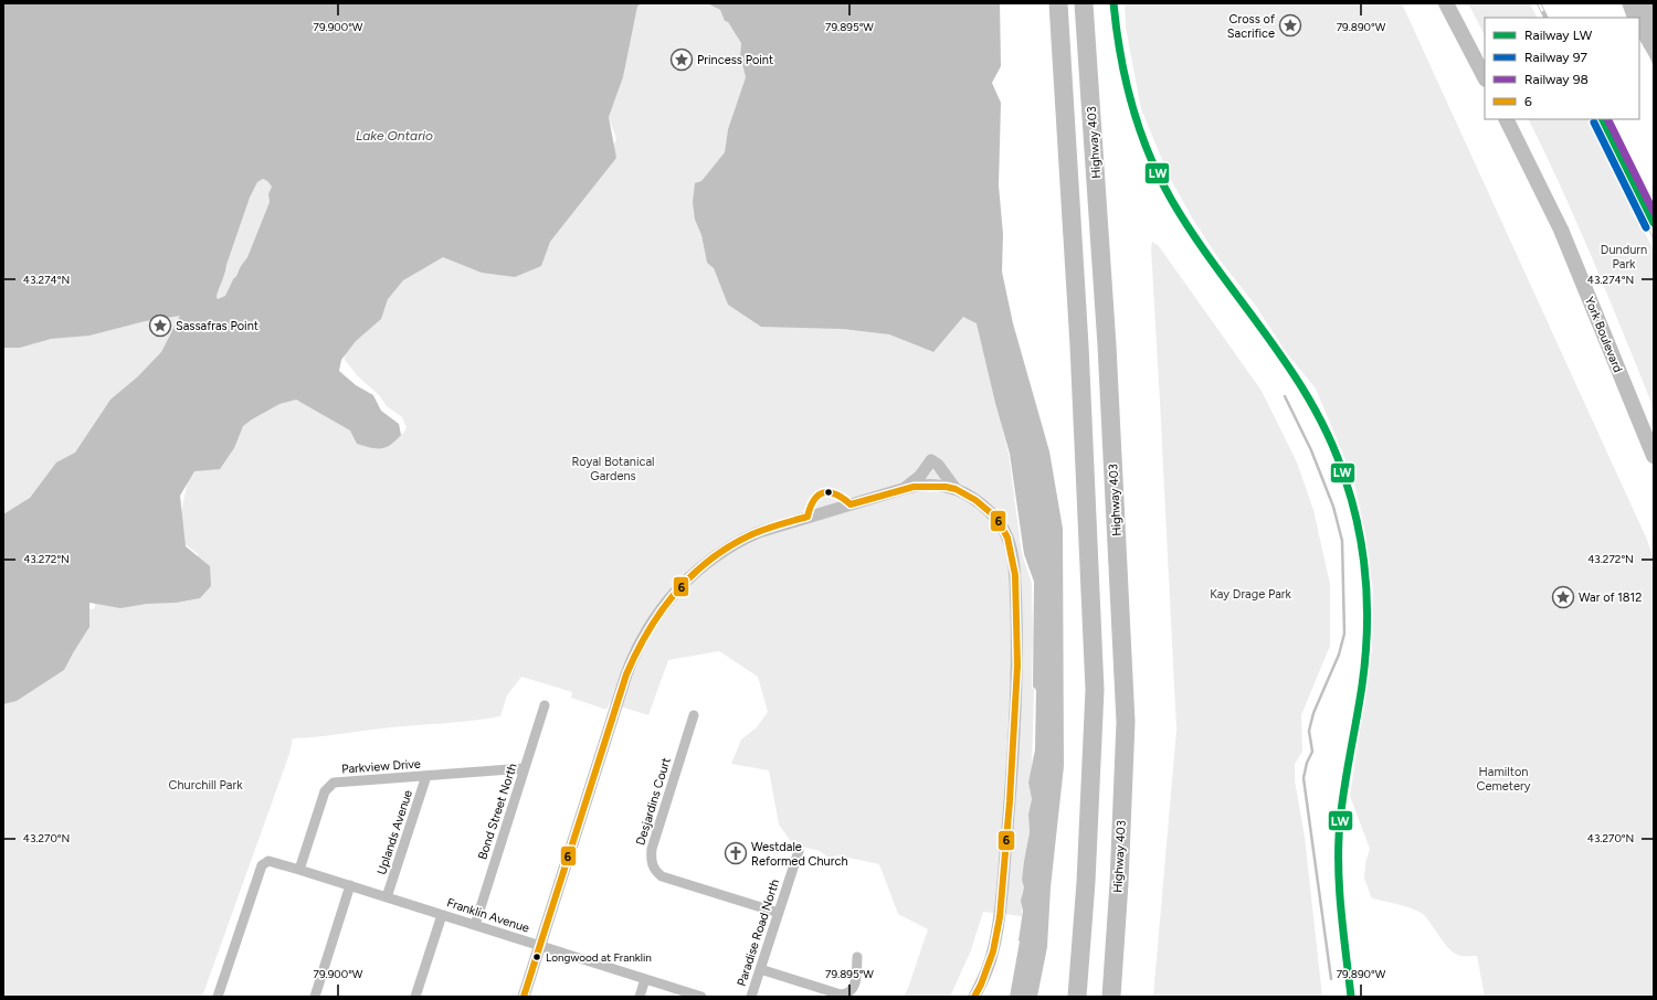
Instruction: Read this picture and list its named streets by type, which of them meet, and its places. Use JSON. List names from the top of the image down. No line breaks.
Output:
{"streets":{"highway":["Highway 403"],"main road":["York Boulevard"],"street":["Parkview Drive","Desjardins Court","Bond Street North","Uplands Avenue","Franklin Avenue","Paradise Road North"]},"crossings":[["Parkview Drive","Bond Street North"],["Parkview Drive","Uplands Avenue"],["Parkview Drive","Franklin Avenue"],["Desjardins Court","Paradise Road North"],["Bond Street North","Franklin Avenue"],["Uplands Avenue","Franklin Avenue"]],"water":["Lake Ontario"],"parks":["Dundurn Park","Royal Botanical Gardens","Kay Drage Park","Hamilton Cemetery","Churchill Park"],"places":{"place":["Cross of Sacrifice","Princess Point","Sassafras Point","War of 1812"],"church":["Westdale Reformed Church"],"other":["Longwood at Franklin"]},"lines":["rail line LW","rail line 98","rail line 97","transit line 6"],"legend":["Railway LW","Railway 97","Railway 98","6"],"coordinates":["79.900°W","79.895°W","79.890°W","43.274°N","43.272°N","43.270°N"]}
